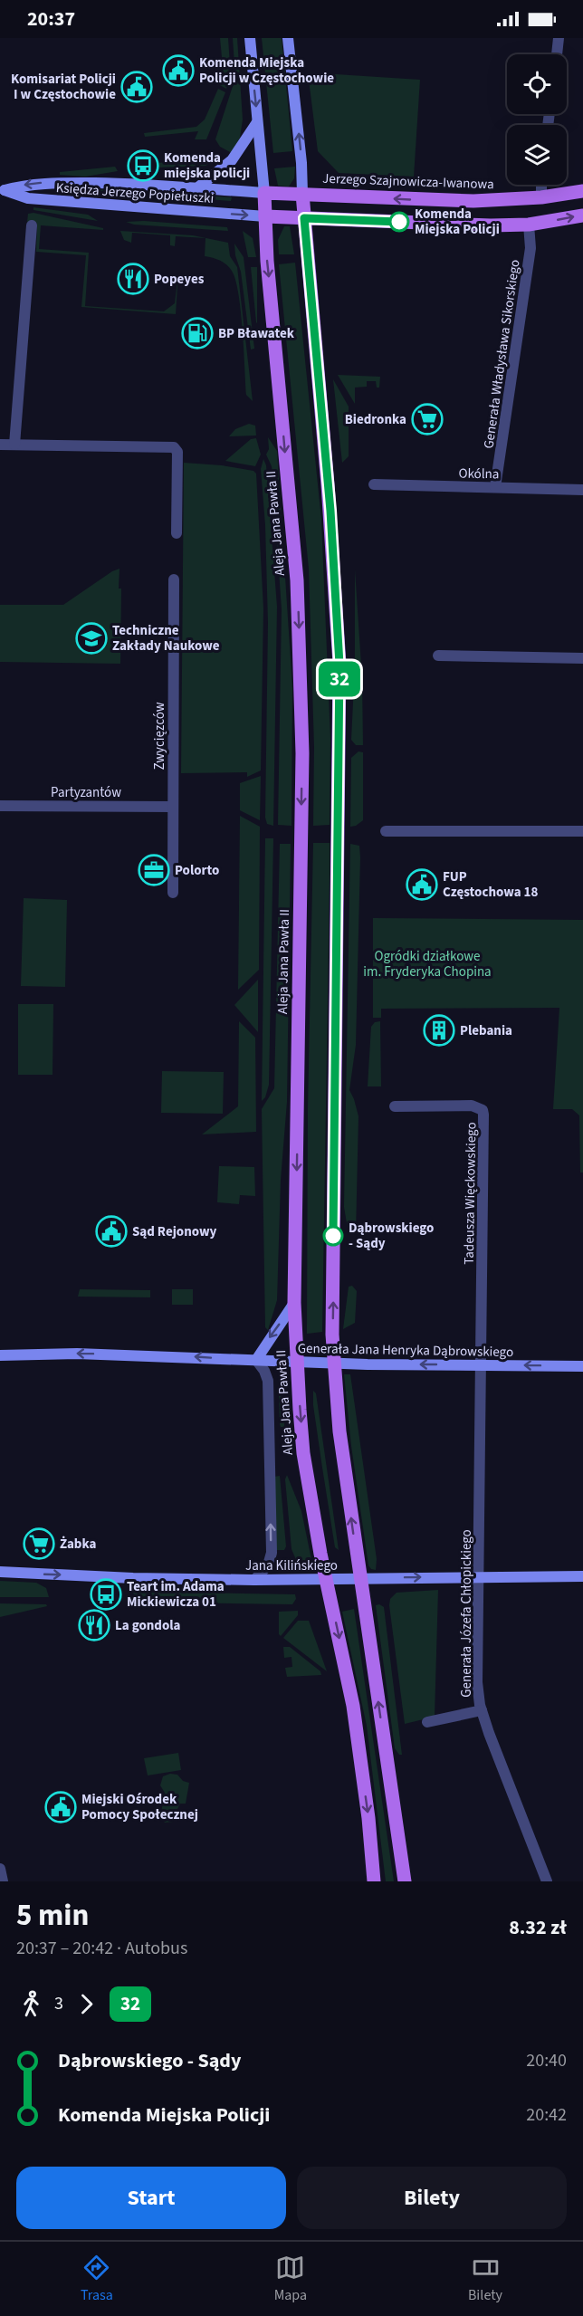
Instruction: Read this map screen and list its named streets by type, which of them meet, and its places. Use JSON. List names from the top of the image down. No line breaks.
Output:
{"streets":{"main road":["Jerzego Szajnowicza-Iwanowa","Aleja Jana Pawła II"],"street":["Księdza Jerzego Popiełuszki","Generała Władysława Sikorskiego","Okólna","Zwycięzców","Partyzantów","Tadeusza Więckowskiego","Generała Jana Henryka Dąbrowskiego","Jana Kilińskiego","Generała Józefa Chłopickiego"]},"crossings":[["Jerzego Szajnowicza-Iwanowa","Księdza Jerzego Popiełuszki"],["Jerzego Szajnowicza-Iwanowa","Aleja Jana Pawła II"],["Księdza Jerzego Popiełuszki","Aleja Jana Pawła II"],["Generała Władysława Sikorskiego","Okólna"],["Aleja Jana Pawła II","Generała Jana Henryka Dąbrowskiego"],["Aleja Jana Pawła II","Jana Kilińskiego"],["Zwycięzców","Partyzantów"],["Tadeusza Więckowskiego","Generała Jana Henryka Dąbrowskiego"],["Tadeusza Więckowskiego","Generała Józefa Chłopickiego"],["Generała Jana Henryka Dąbrowskiego","Generała Józefa Chłopickiego"],["Jana Kilińskiego","Generała Józefa Chłopickiego"]],"one_way":["Aleja Jana Pawła II","Generała Jana Henryka Dąbrowskiego","Jana Kilińskiego"],"parks":["Ogródki działkowe im. Fryderyka Chopina"],"places":{"public building":["Komenda Miejska Policji w Częstochowie","Komisariat Policji I w Częstochowie","FUP Częstochowa 18","Sąd Rejonowy","Miejski Ośrodek Pomocy Społecznej"],"bus stop":["Komenda miejska policji","Teart im. Adama Mickiewicza 01"],"other":["Komenda Miejska Policji","Dąbrowskiego - Sądy"],"restaurant":["Popeyes","La gondola"],"fuel station":["BP Bławatek"],"supermarket":["Biedronka","Żabka"],"school or university":["Techniczne Zakłady Naukowe"],"office":["Polorto"],"building":["Plebania"]},"lines":["bus line 32"],"page":{"status":"20:37","on_map":"32","heading":["5 min","20:37 – 20:42 · Autobus","8.32 zł"],"legs":["3","32"],"list":[{"name":"Dąbrowskiego - Sądy","value":"20:40"},{"name":"Komenda Miejska Policji","value":"20:42"}],"buttons":["Start","Bilety"],"tabs":["Trasa","Mapa","Bilety"]}}
